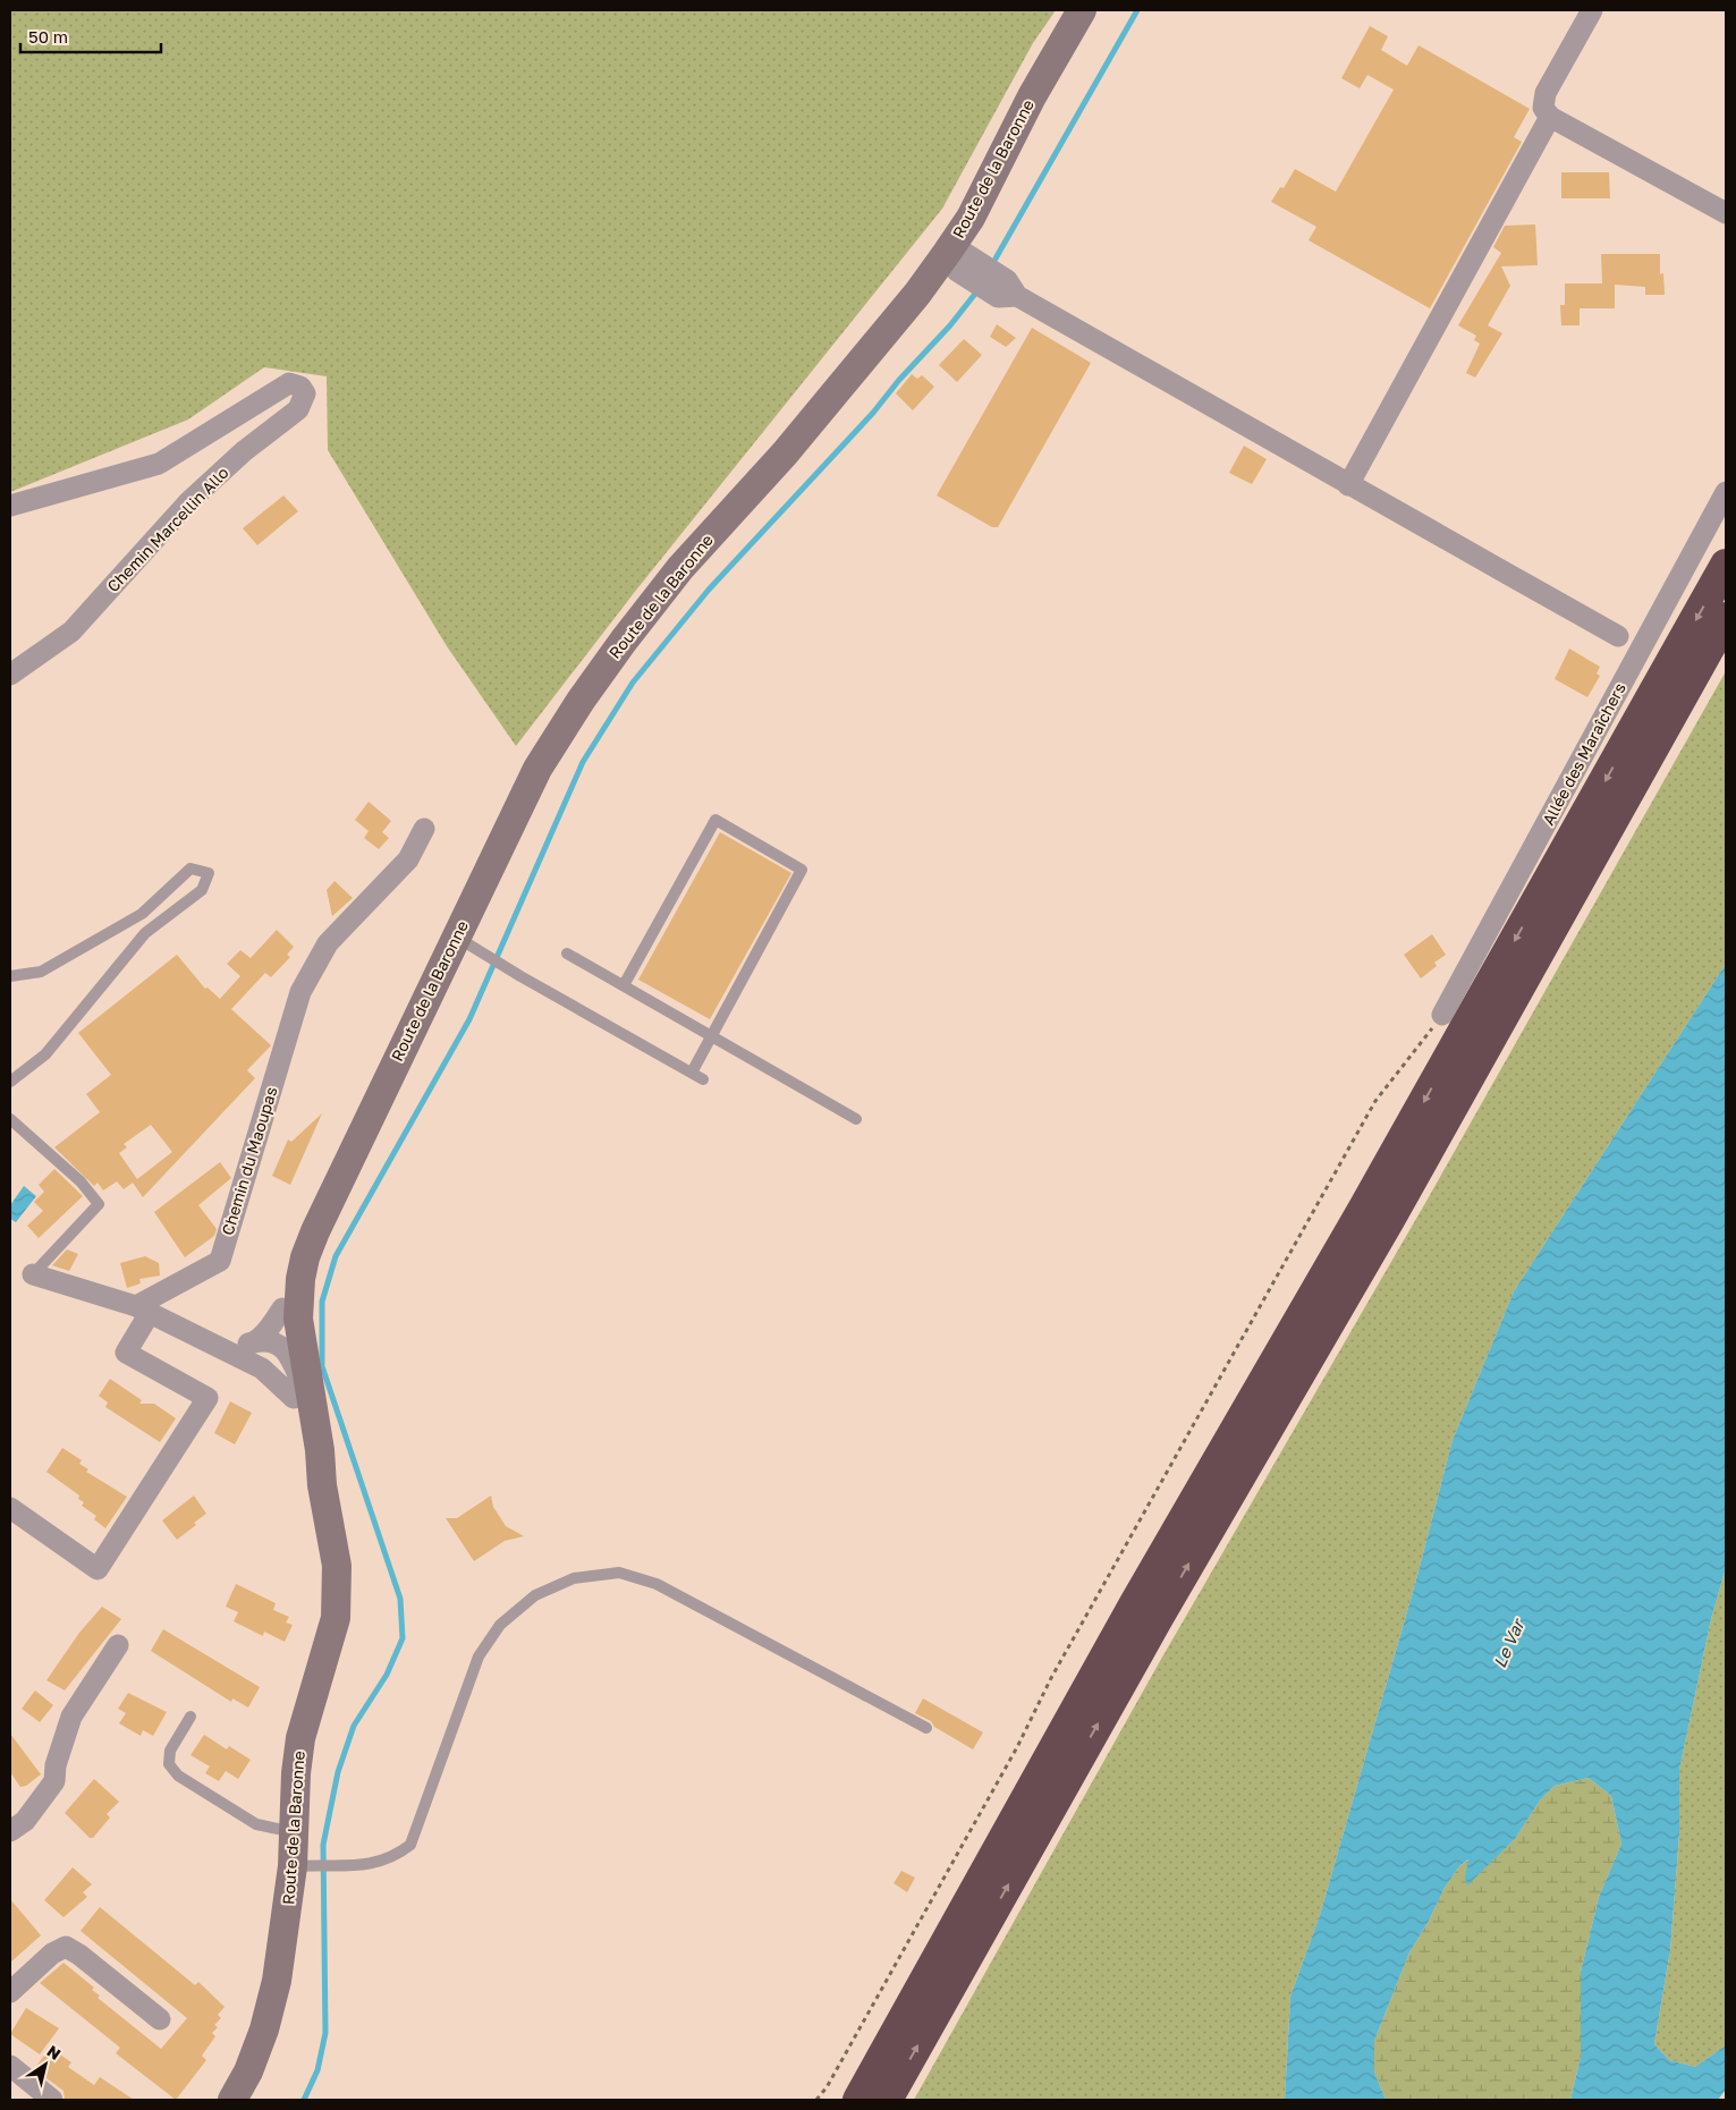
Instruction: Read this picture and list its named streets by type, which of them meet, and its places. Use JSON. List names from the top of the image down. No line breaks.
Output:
{"streets":{"main road":["Route de la Baronne"],"street":["Chemin Marcellin Allo","Allée des Maraîchers","Chemin du Maoupas"]},"water":["Le Var"],"scale_bar":"50 m","north":"top right"}
